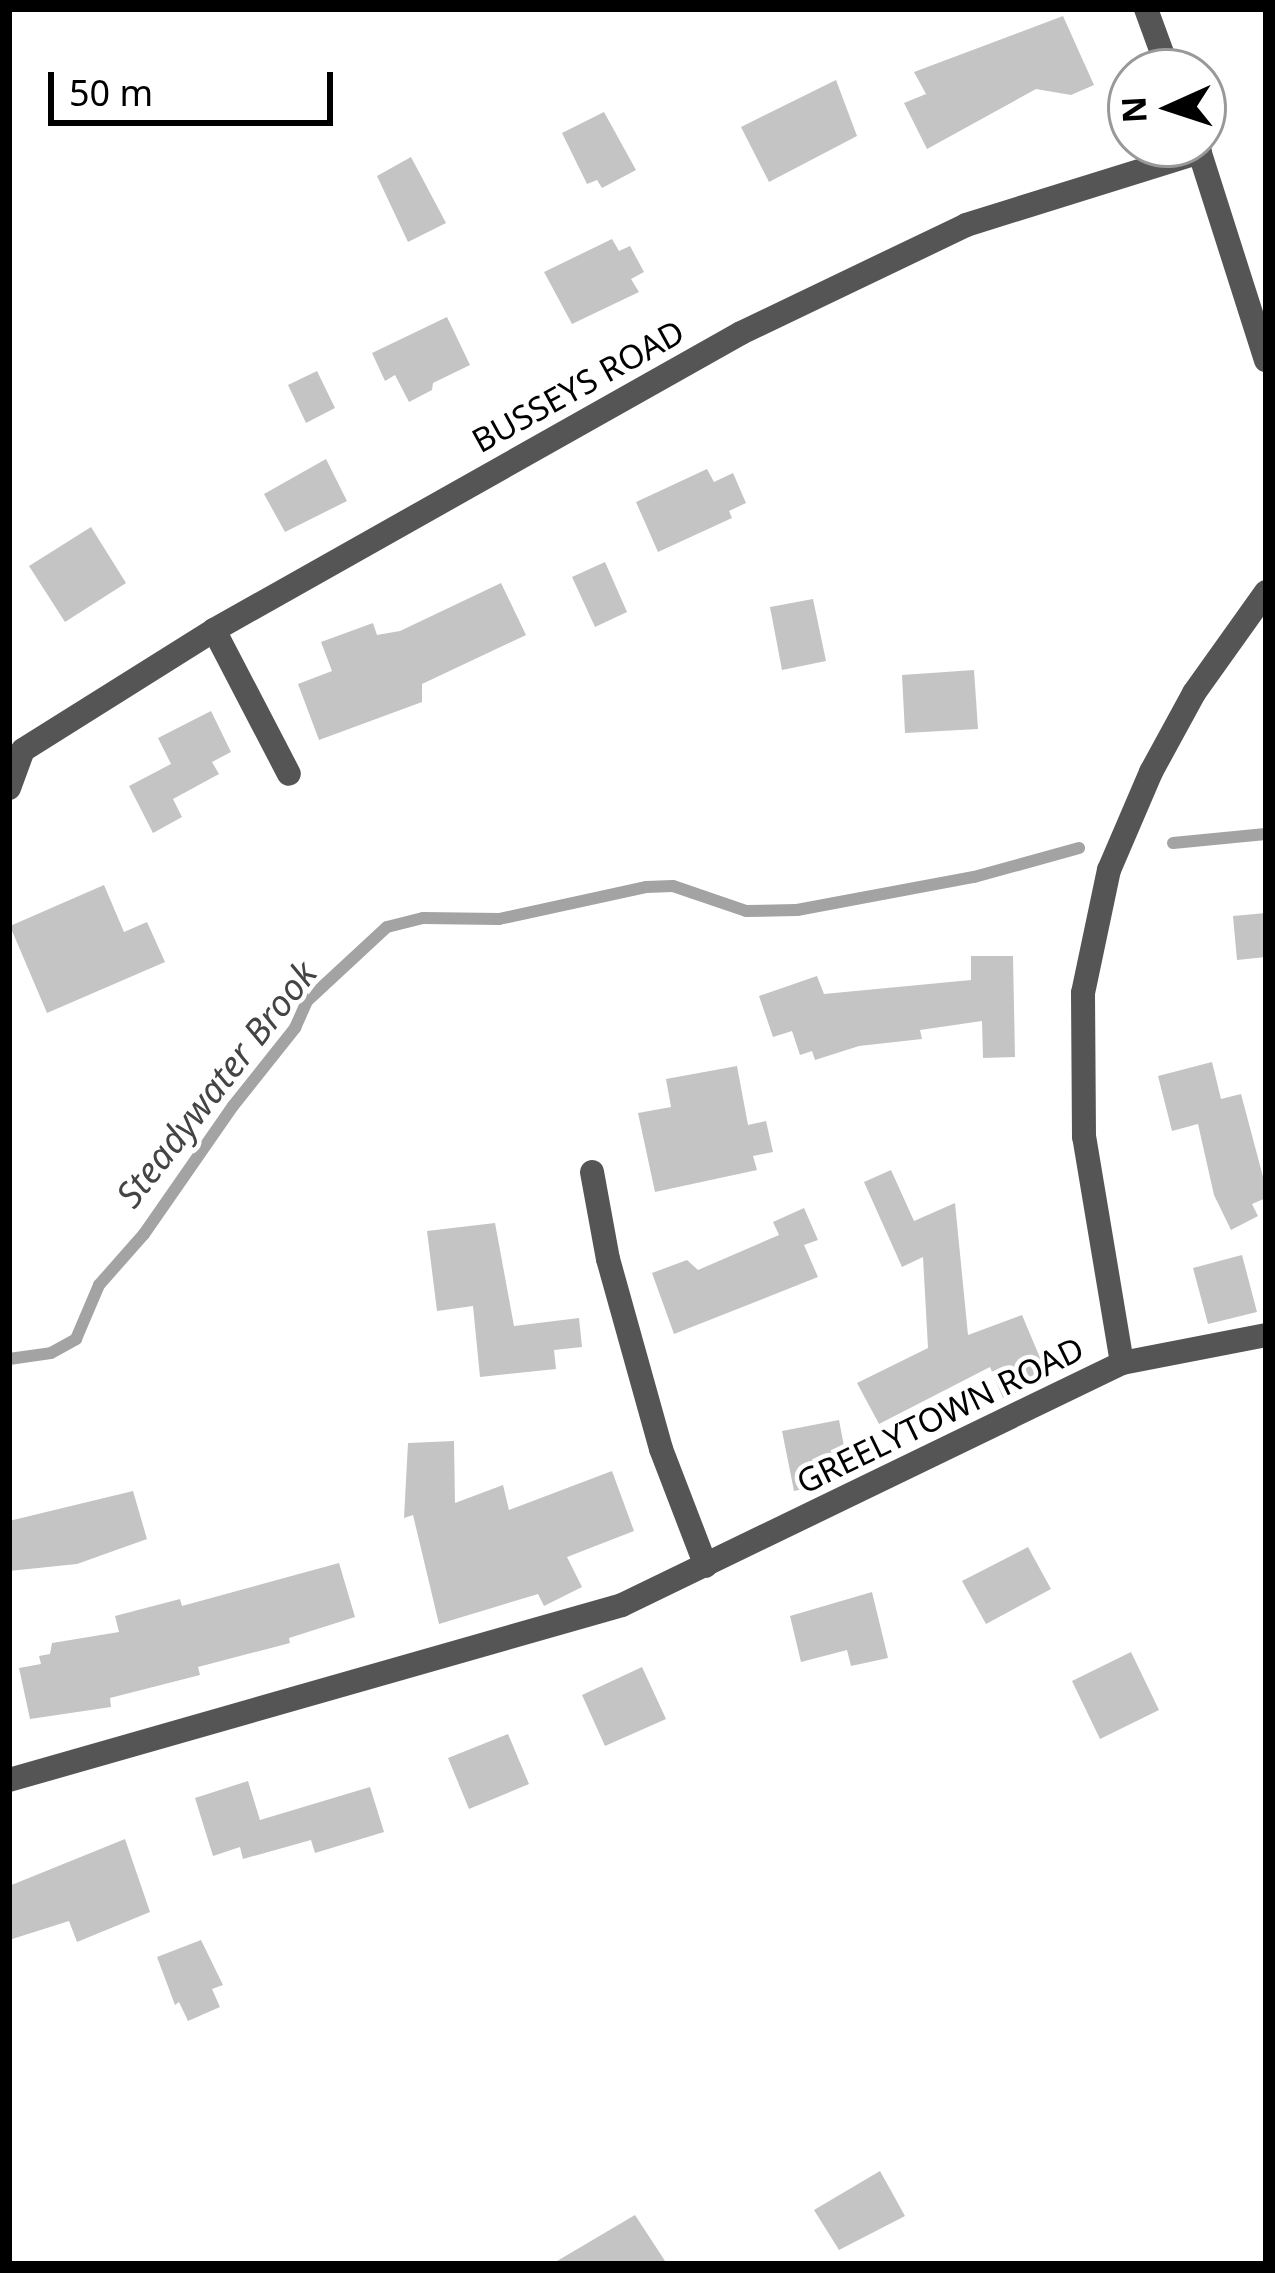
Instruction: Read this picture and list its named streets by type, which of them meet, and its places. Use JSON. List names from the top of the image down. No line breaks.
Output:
{"streets":{"street":["BUSSEYS ROAD","GREELYTOWN ROAD"]},"water":["Steadywater Brook"],"scale_bar":"50 m","north":"left"}
